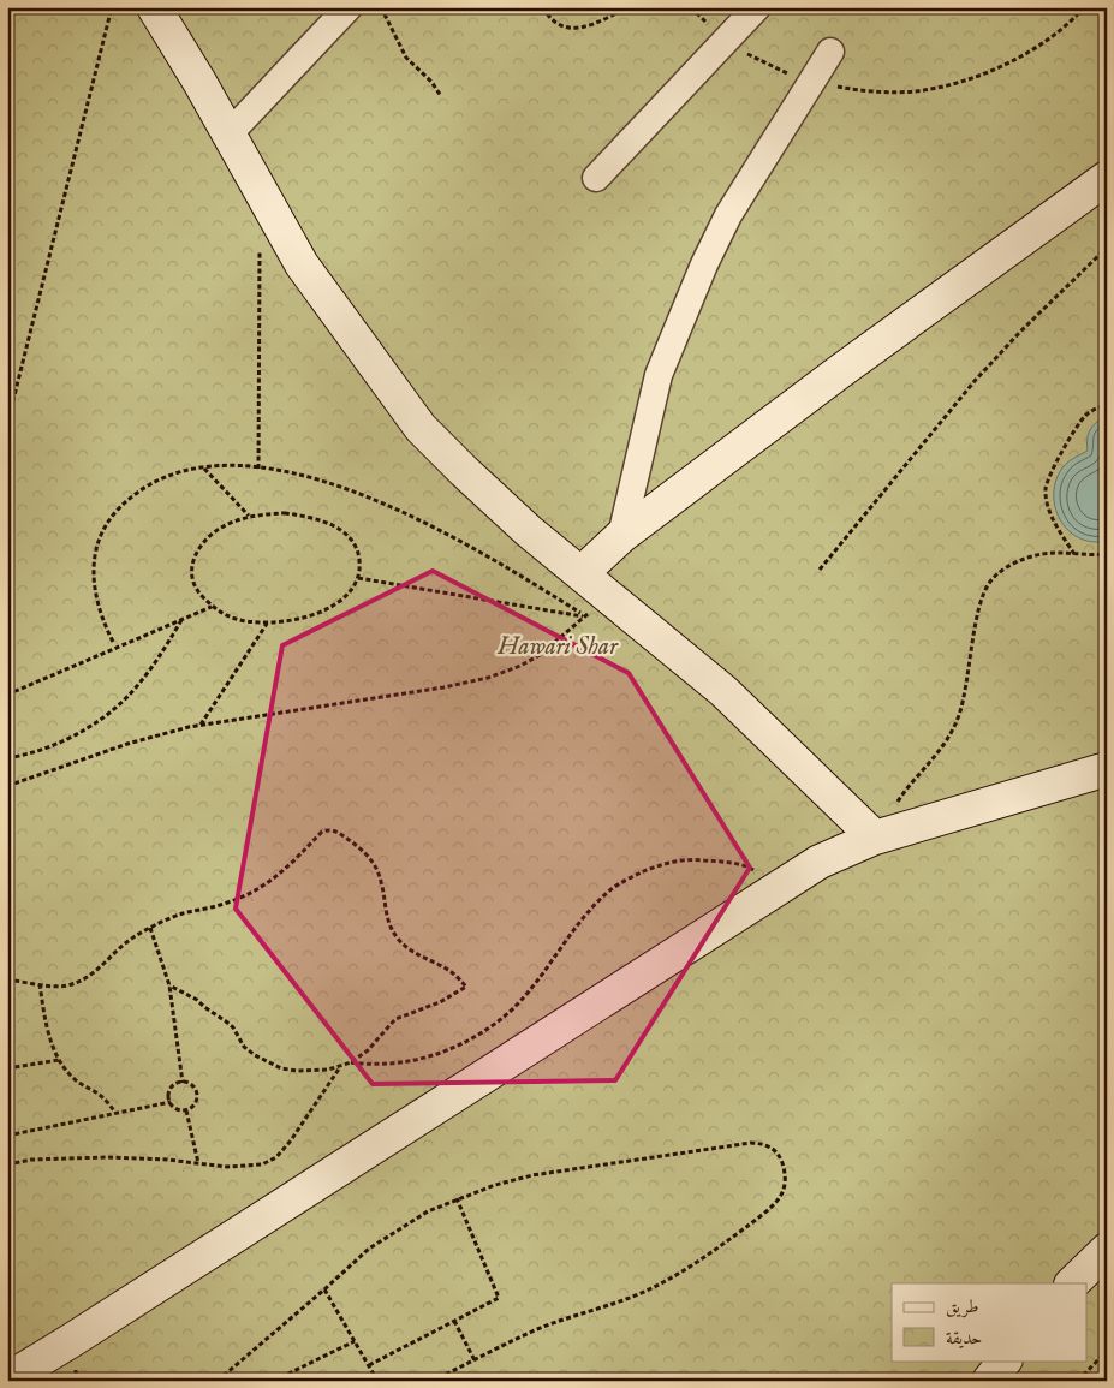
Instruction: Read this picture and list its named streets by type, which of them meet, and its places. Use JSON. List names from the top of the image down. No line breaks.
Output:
{"parks":["Hawari Shar"],"legend":["طريق","حديقة"]}
